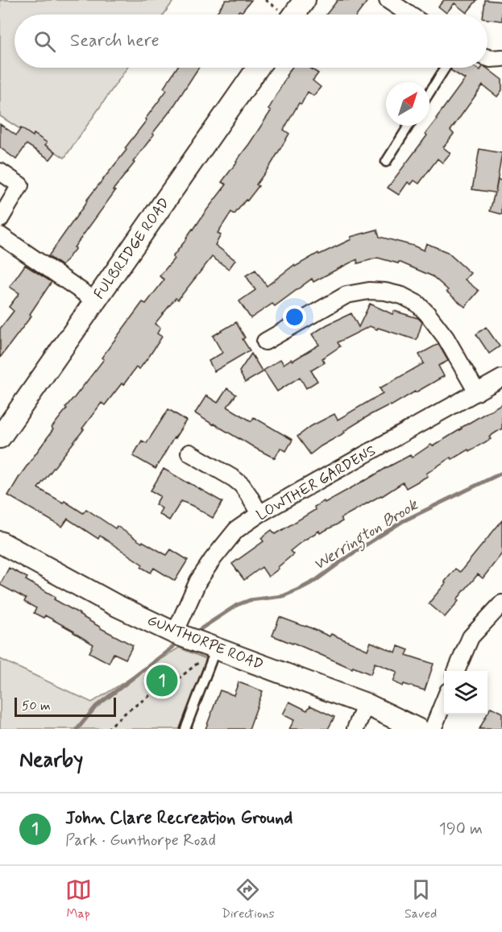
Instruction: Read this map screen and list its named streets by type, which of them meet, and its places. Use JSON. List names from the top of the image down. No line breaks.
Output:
{"streets":{"street":["FULBRIDGE ROAD","LOWTHER GARDENS","GUNTHORPE ROAD"]},"crossings":[["LOWTHER GARDENS","GUNTHORPE ROAD"]],"water":["Werrington Brook"],"scale_bar":"50 m","north":"top right","page":{"search":"Search here","pins":"1","scale":"50 m","heading":"Nearby","list":[{"mark":"1","name":"John Clare Recreation Ground","note":"Park · Gunthorpe Road","value":"190 m"}],"nav":["Map","Directions","Saved"]}}
